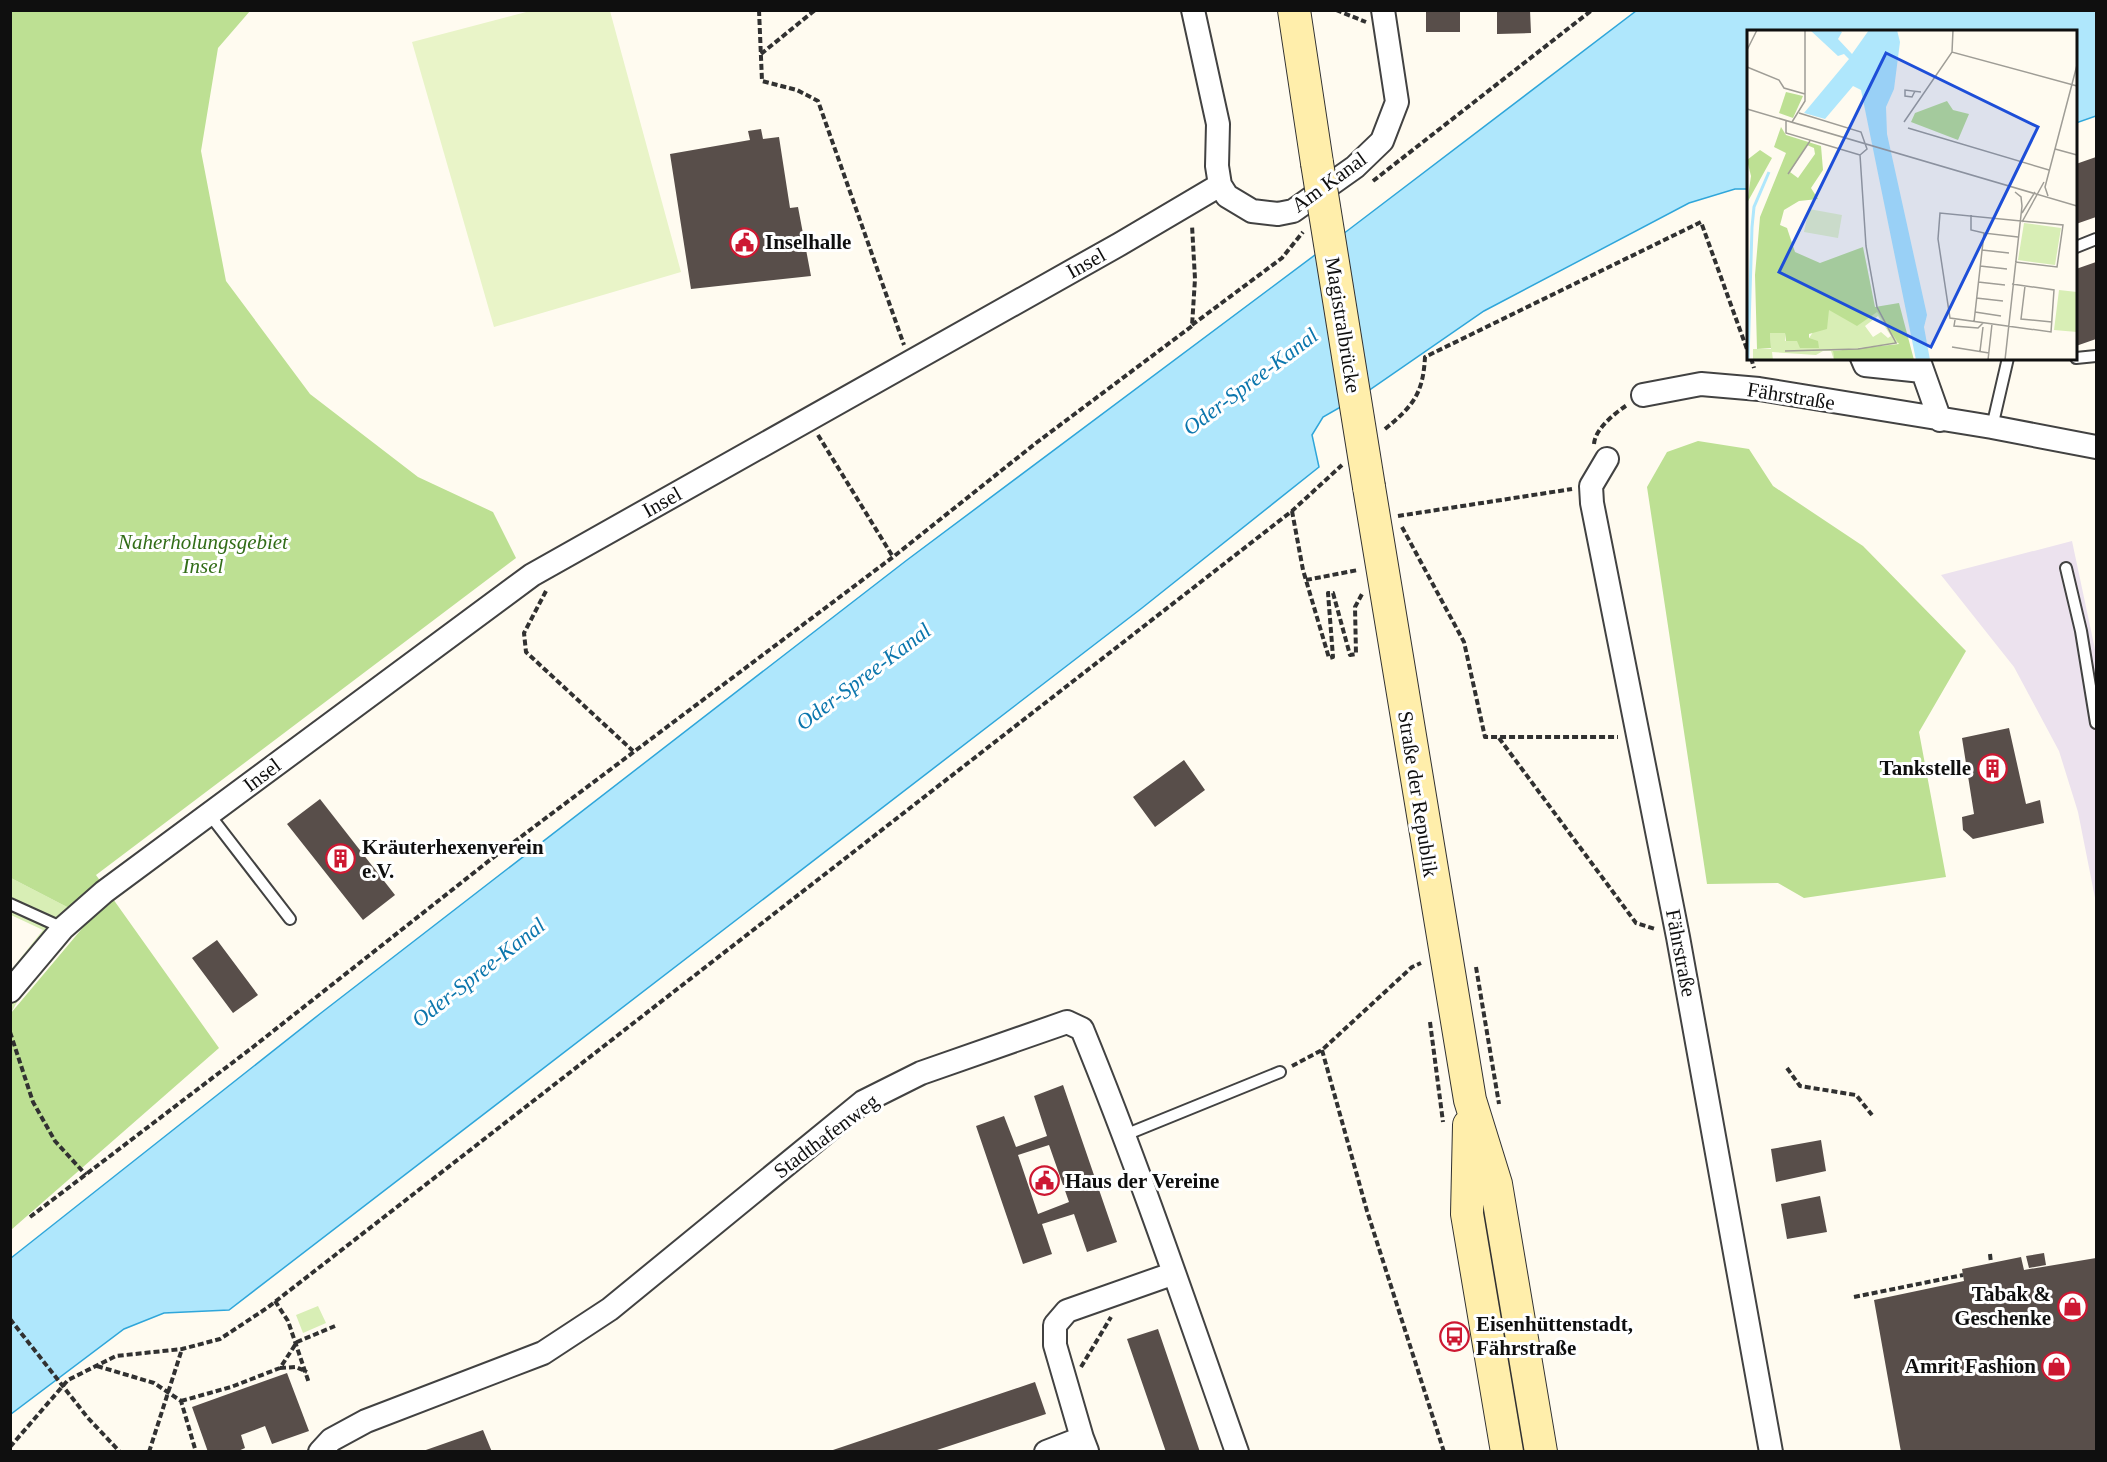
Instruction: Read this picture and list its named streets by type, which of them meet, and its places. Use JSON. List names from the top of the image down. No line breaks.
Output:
{"streets":{"main road":["Magistralbrücke","Straße der Republik"],"street":["Am Kanal","Insel","Fährstraße","Stadthafenweg"]},"crossings":[["Am Kanal","Insel"],["Magistralbrücke","Straße der Republik"]],"water":["Oder-Spree-Kanal"],"parks":["Naherholungsgebiet Insel"],"places":{"public building":["Inselhalle","Haus der Vereine"],"building":["Tankstelle","Kräuterhexenverein e.V."],"shop":["Tabak & Geschenke","Amrit Fashion"],"bus stop":["Eisenhüttenstadt, Fährstraße"]}}
